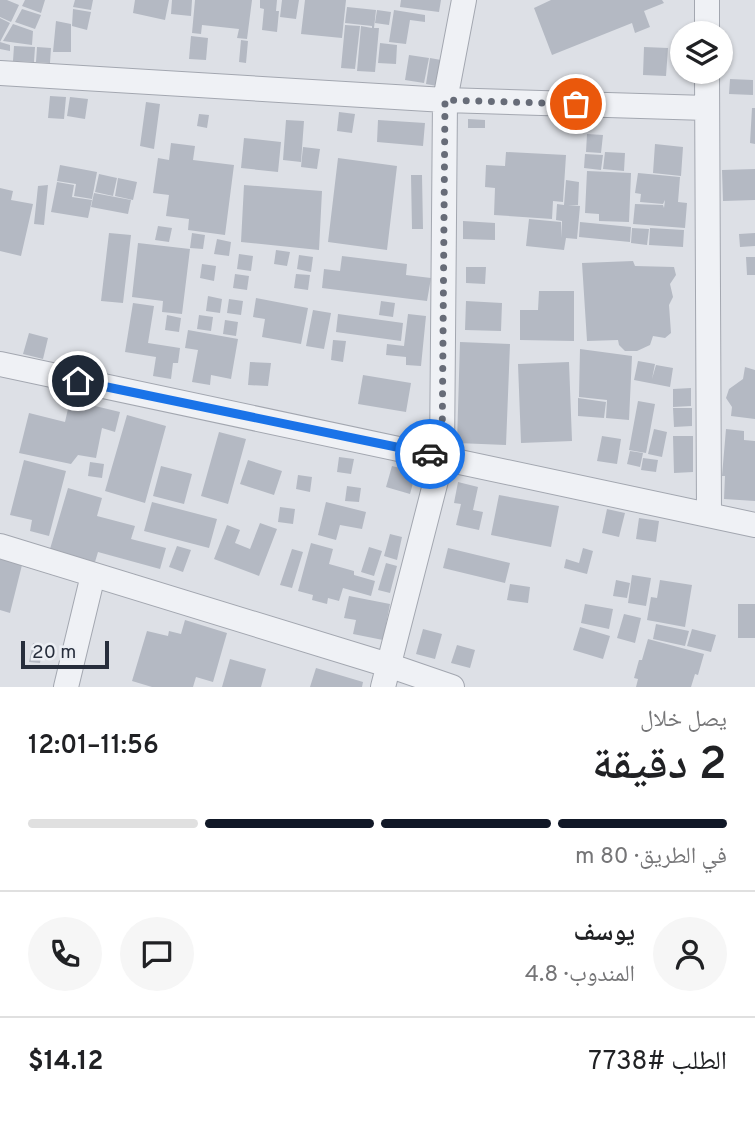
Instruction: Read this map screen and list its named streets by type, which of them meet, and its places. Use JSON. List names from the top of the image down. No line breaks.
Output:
{"scale_bar":"20 m","page":{"scale":"20 m","heading":["2 دقيقة","يصل خلال","11:56–12:01"],"panel":["يوسف","المندوب · 4.8","الطلب #7738","$14.12"],"bar":"في الطريق · 80 m"}}
